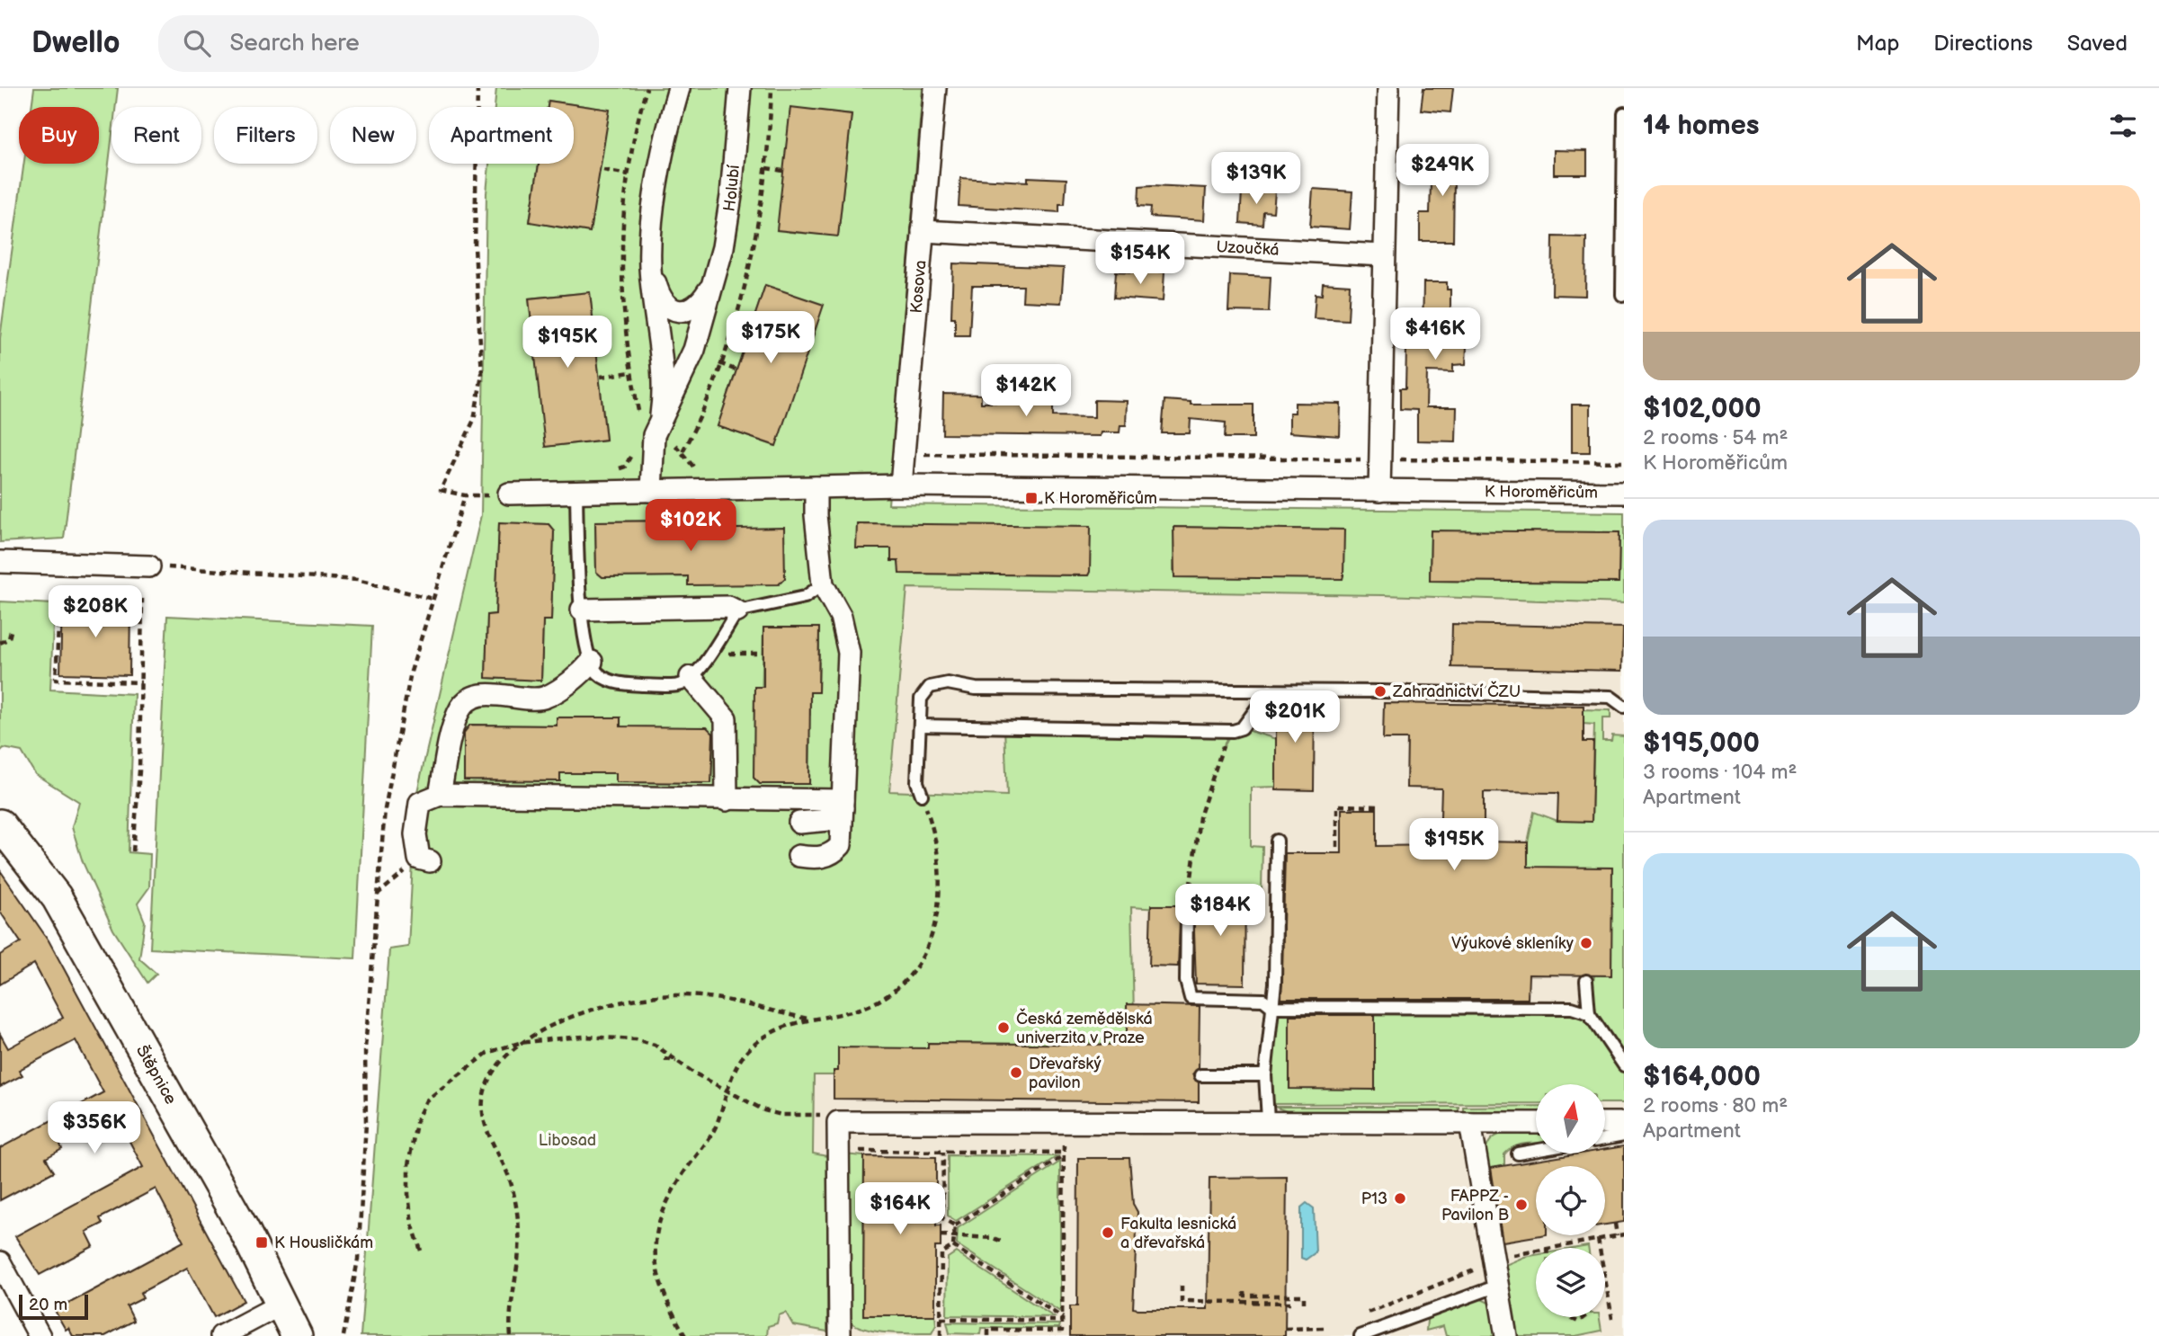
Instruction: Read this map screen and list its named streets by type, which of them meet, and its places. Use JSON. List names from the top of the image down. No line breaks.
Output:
{"streets":{"street":["Holubí","Uzoučká","Kosova","K Horoměřicům","Štěpnice"]},"crossings":[["Holubí","K Horoměřicům"],["Uzoučká","Kosova"],["Kosova","K Horoměřicům"]],"parks":["Libosad"],"places":{"transit":["K Horoměřicům","K Housličkám"],"other":["Zahradnictví ČZU","Výukové skleníky","Česká zemědělská univerzita v Praze","Dřevařský pavilon","P13","FAPPZ - Pavilon B","Fakulta lesnická a dřevařská"]},"scale_bar":"20 m","north":"top","page":{"header":"Dwello","search":"Search here","nav":["Map","Directions","Saved"],"heading":"14 homes","chip":["Buy","Rent","Filters","New","Apartment"],"price":["$249K","$139K","$154K","$416K","$175K","$195K","$142K","$102K","$208K","$201K","$195K","$184K","$356K","$164K"],"list":[{"name":"$102,000","note":"2 rooms · 54 m² · K Horoměřicům"},{"name":"$195,000","note":"3 rooms · 104 m² · Apartment"},{"name":"$164,000","note":"2 rooms · 80 m² · Apartment"}],"scale":"20 m"}}
